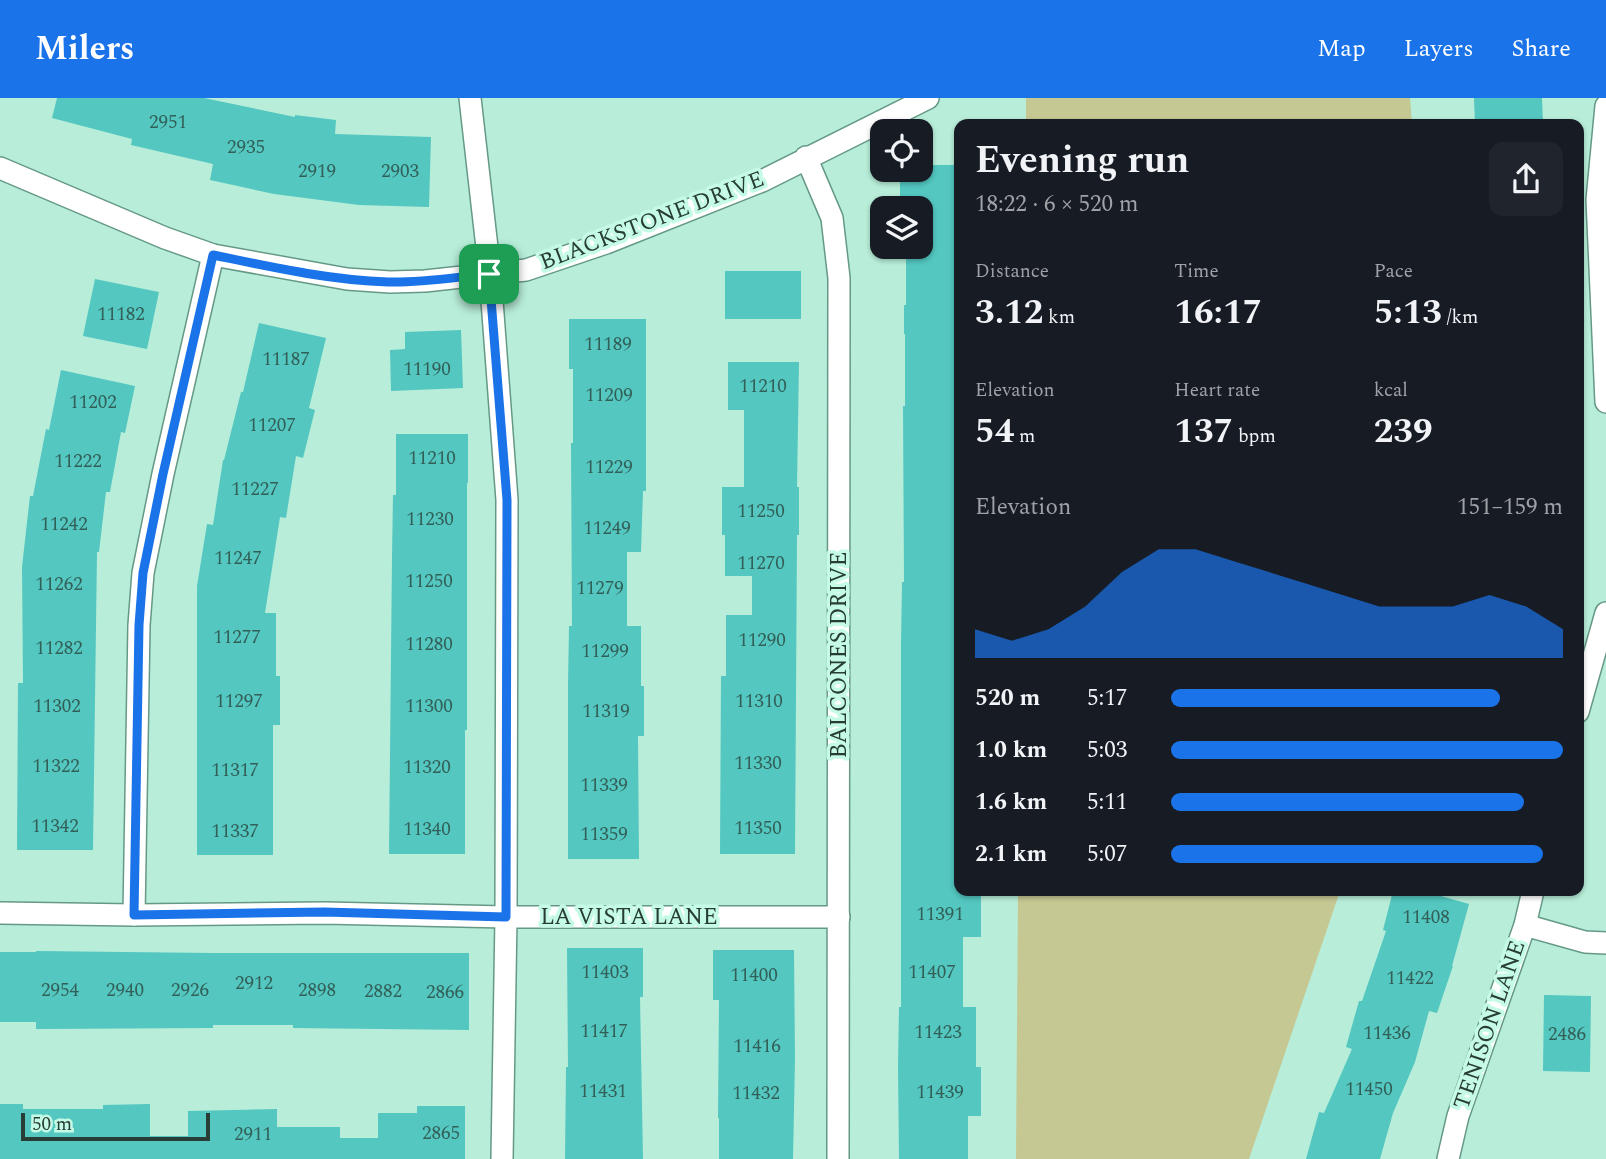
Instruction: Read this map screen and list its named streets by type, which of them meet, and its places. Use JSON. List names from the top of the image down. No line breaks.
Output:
{"streets":{"street":["BLACKSTONE DRIVE","BALCONES DRIVE","LA VISTA LANE","TENISON LANE"]},"crossings":[["BLACKSTONE DRIVE","BALCONES DRIVE"],["BALCONES DRIVE","LA VISTA LANE"]],"house_numbers":["2951","2935","2919","2903","11182","11189","11187","11190","11210","11209","11202","11207","11210","11222","11229","11227","11250","11230","11242","11249","11247","11270","11250","11262","11279","11277","11290","11280","11282","11299","11297","11310","11302","11300","11319","11330","11322","11320","11317","11339","11342","11350","11340","11337","11359","11391","11408","11403","11407","11400","11422","2912","2954","2940","2926","2898","2882","2866","11417","11423","11436","2486","11416","11450","11431","11439","11432","2865","2911"],"scale_bar":"50 m","page":{"header":"Milers","nav":["Map","Layers","Share"],"heading":["Evening run","18:22 · 6 × 520 m"],"stats":[["Distance","3.12 km"],["Time","16:17"],["Pace","5:13 /km"],["Elevation","54 m"],["Heart rate","137 bpm"],["kcal","239"]],"chart":["Elevation","151–159 m"],"list":[{"name":"520 m","note":"5:17"},{"name":"1.0 km","note":"5:03"},{"name":"1.6 km","note":"5:11"},{"name":"2.1 km","note":"5:07"}],"scale":"50 m"}}
